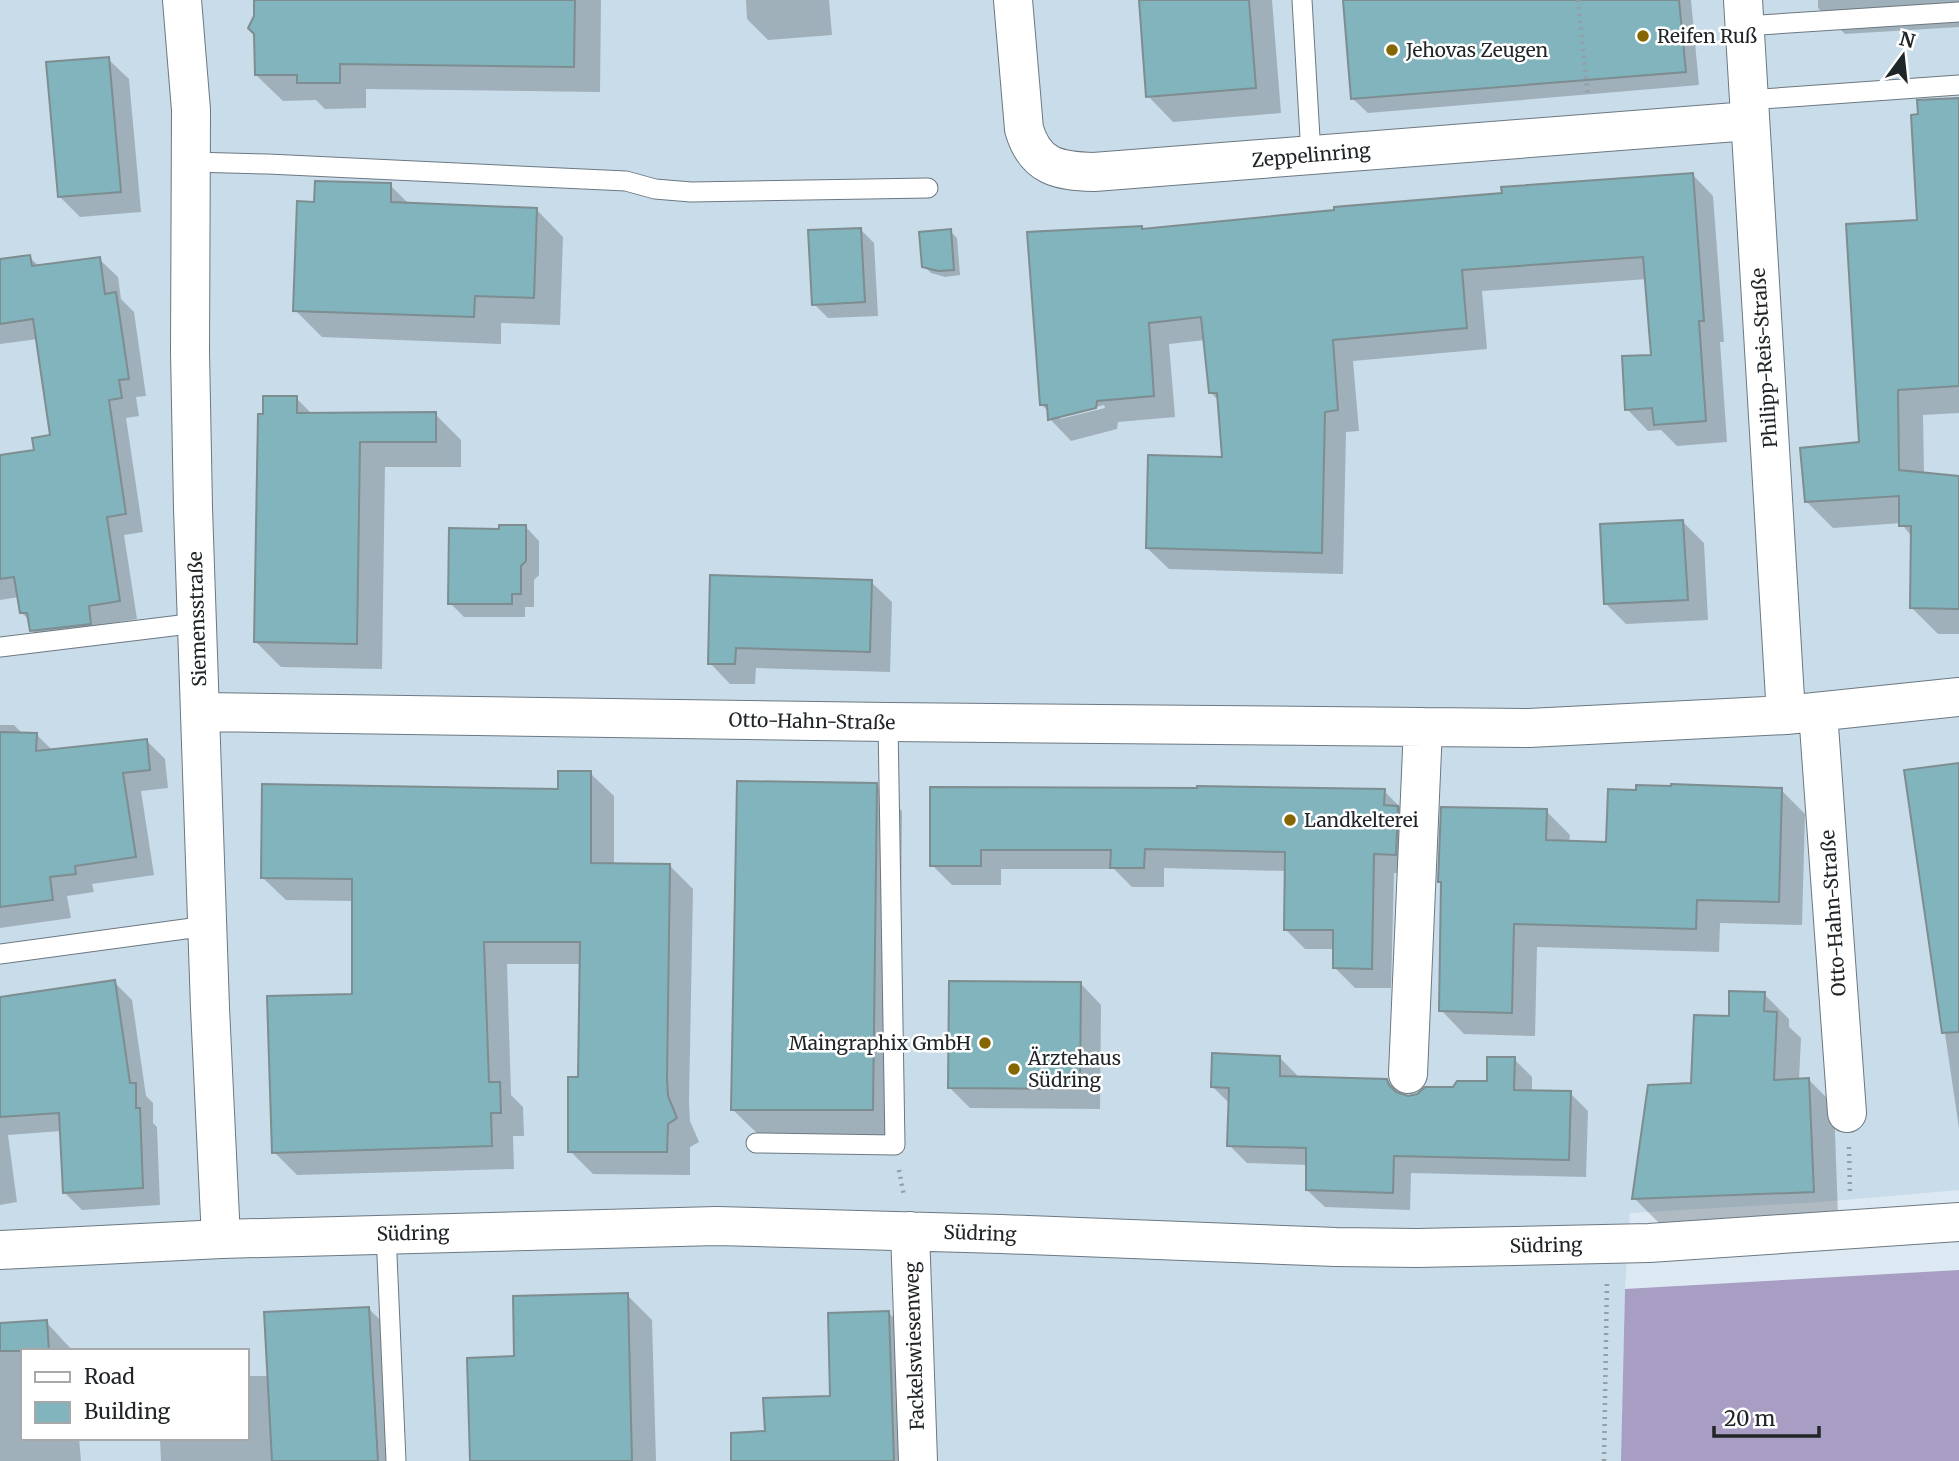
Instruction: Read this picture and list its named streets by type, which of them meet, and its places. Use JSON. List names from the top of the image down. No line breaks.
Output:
{"streets":{"street":["Zeppelinring","Philipp-Reis-Straße","Siemensstraße","Otto-Hahn-Straße","Südring","Fackelswiesenweg"]},"crossings":[["Zeppelinring","Philipp-Reis-Straße"],["Philipp-Reis-Straße","Otto-Hahn-Straße"],["Siemensstraße","Otto-Hahn-Straße"],["Siemensstraße","Südring"],["Südring","Fackelswiesenweg"]],"places":["Reifen Ruß","Jehovas Zeugen","Landkelterei","Maingraphix GmbH","Ärztehaus Südring"],"legend":["Road","Building"],"scale_bar":"20 m","north":"top"}
